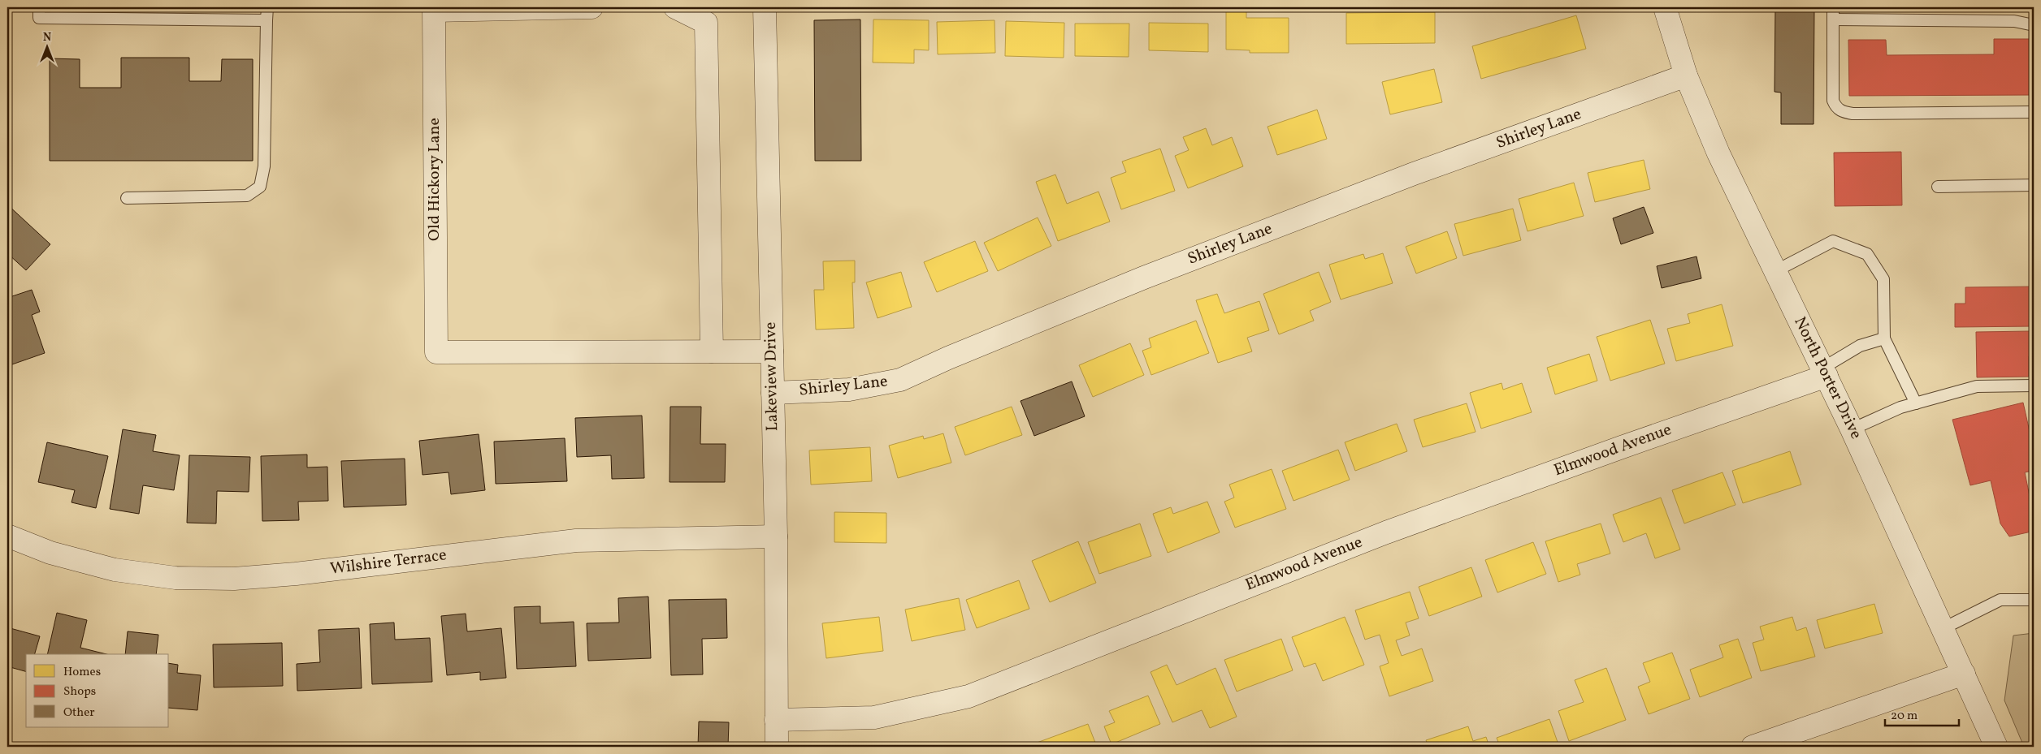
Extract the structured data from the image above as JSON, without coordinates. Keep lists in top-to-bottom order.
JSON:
{
  "streets": {
    "street": [
      "Shirley Lane",
      "Old Hickory Lane",
      "Lakeview Drive",
      "North Porter Drive",
      "Elmwood Avenue",
      "Wilshire Terrace"
    ]
  },
  "crossings": [
    ["Shirley Lane", "Lakeview Drive"],
    ["Shirley Lane", "North Porter Drive"],
    ["Lakeview Drive", "Elmwood Avenue"],
    ["Lakeview Drive", "Wilshire Terrace"],
    ["North Porter Drive", "Elmwood Avenue"]
  ],
  "legend": ["Homes", "Shops", "Other"],
  "scale_bar": "20 m",
  "north": "top"
}
